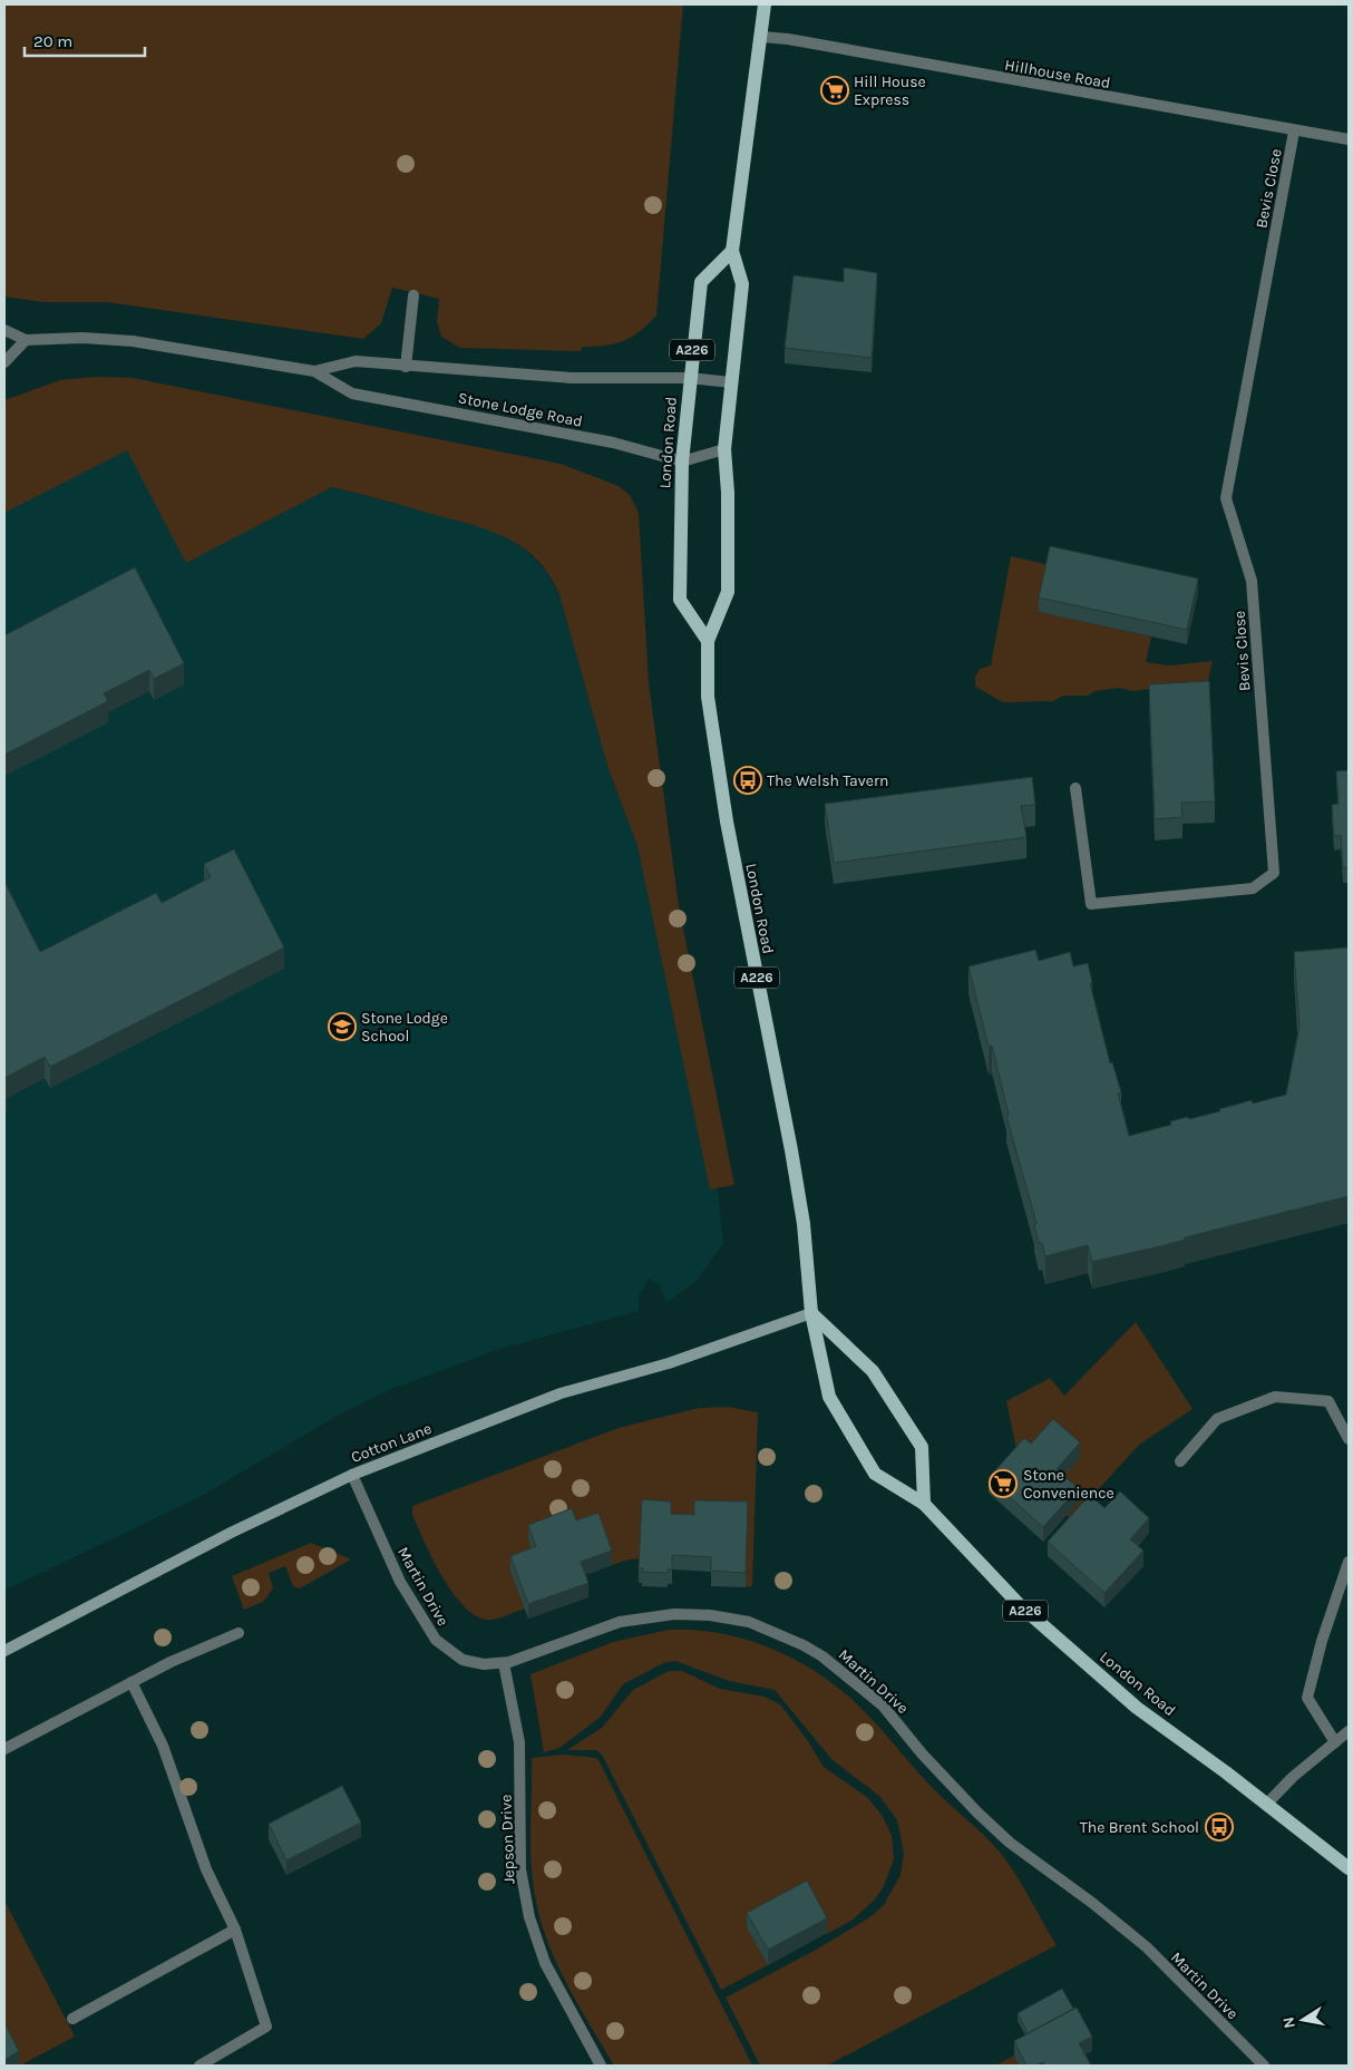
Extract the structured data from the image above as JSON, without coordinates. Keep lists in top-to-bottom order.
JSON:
{
  "streets": {
    "main road": ["A226", "London Road", "Cotton Lane"],
    "street": [
      "Hillhouse Road",
      "Bevis Close",
      "Stone Lodge Road",
      "Martin Drive",
      "Jepson Drive"
    ]
  },
  "crossings": [
    ["Hillhouse Road", "Bevis Close"],
    ["Hillhouse Road", "London Road"],
    ["Stone Lodge Road", "London Road"],
    ["London Road", "Cotton Lane"],
    ["Cotton Lane", "Martin Drive"],
    ["Martin Drive", "Jepson Drive"]
  ],
  "places": {
    "supermarket": ["Hill House Express", "Stone Convenience"],
    "bus stop": ["The Welsh Tavern", "The Brent School"],
    "school or university": ["Stone Lodge School"]
  },
  "scale_bar": "20 m",
  "north": "left"
}
